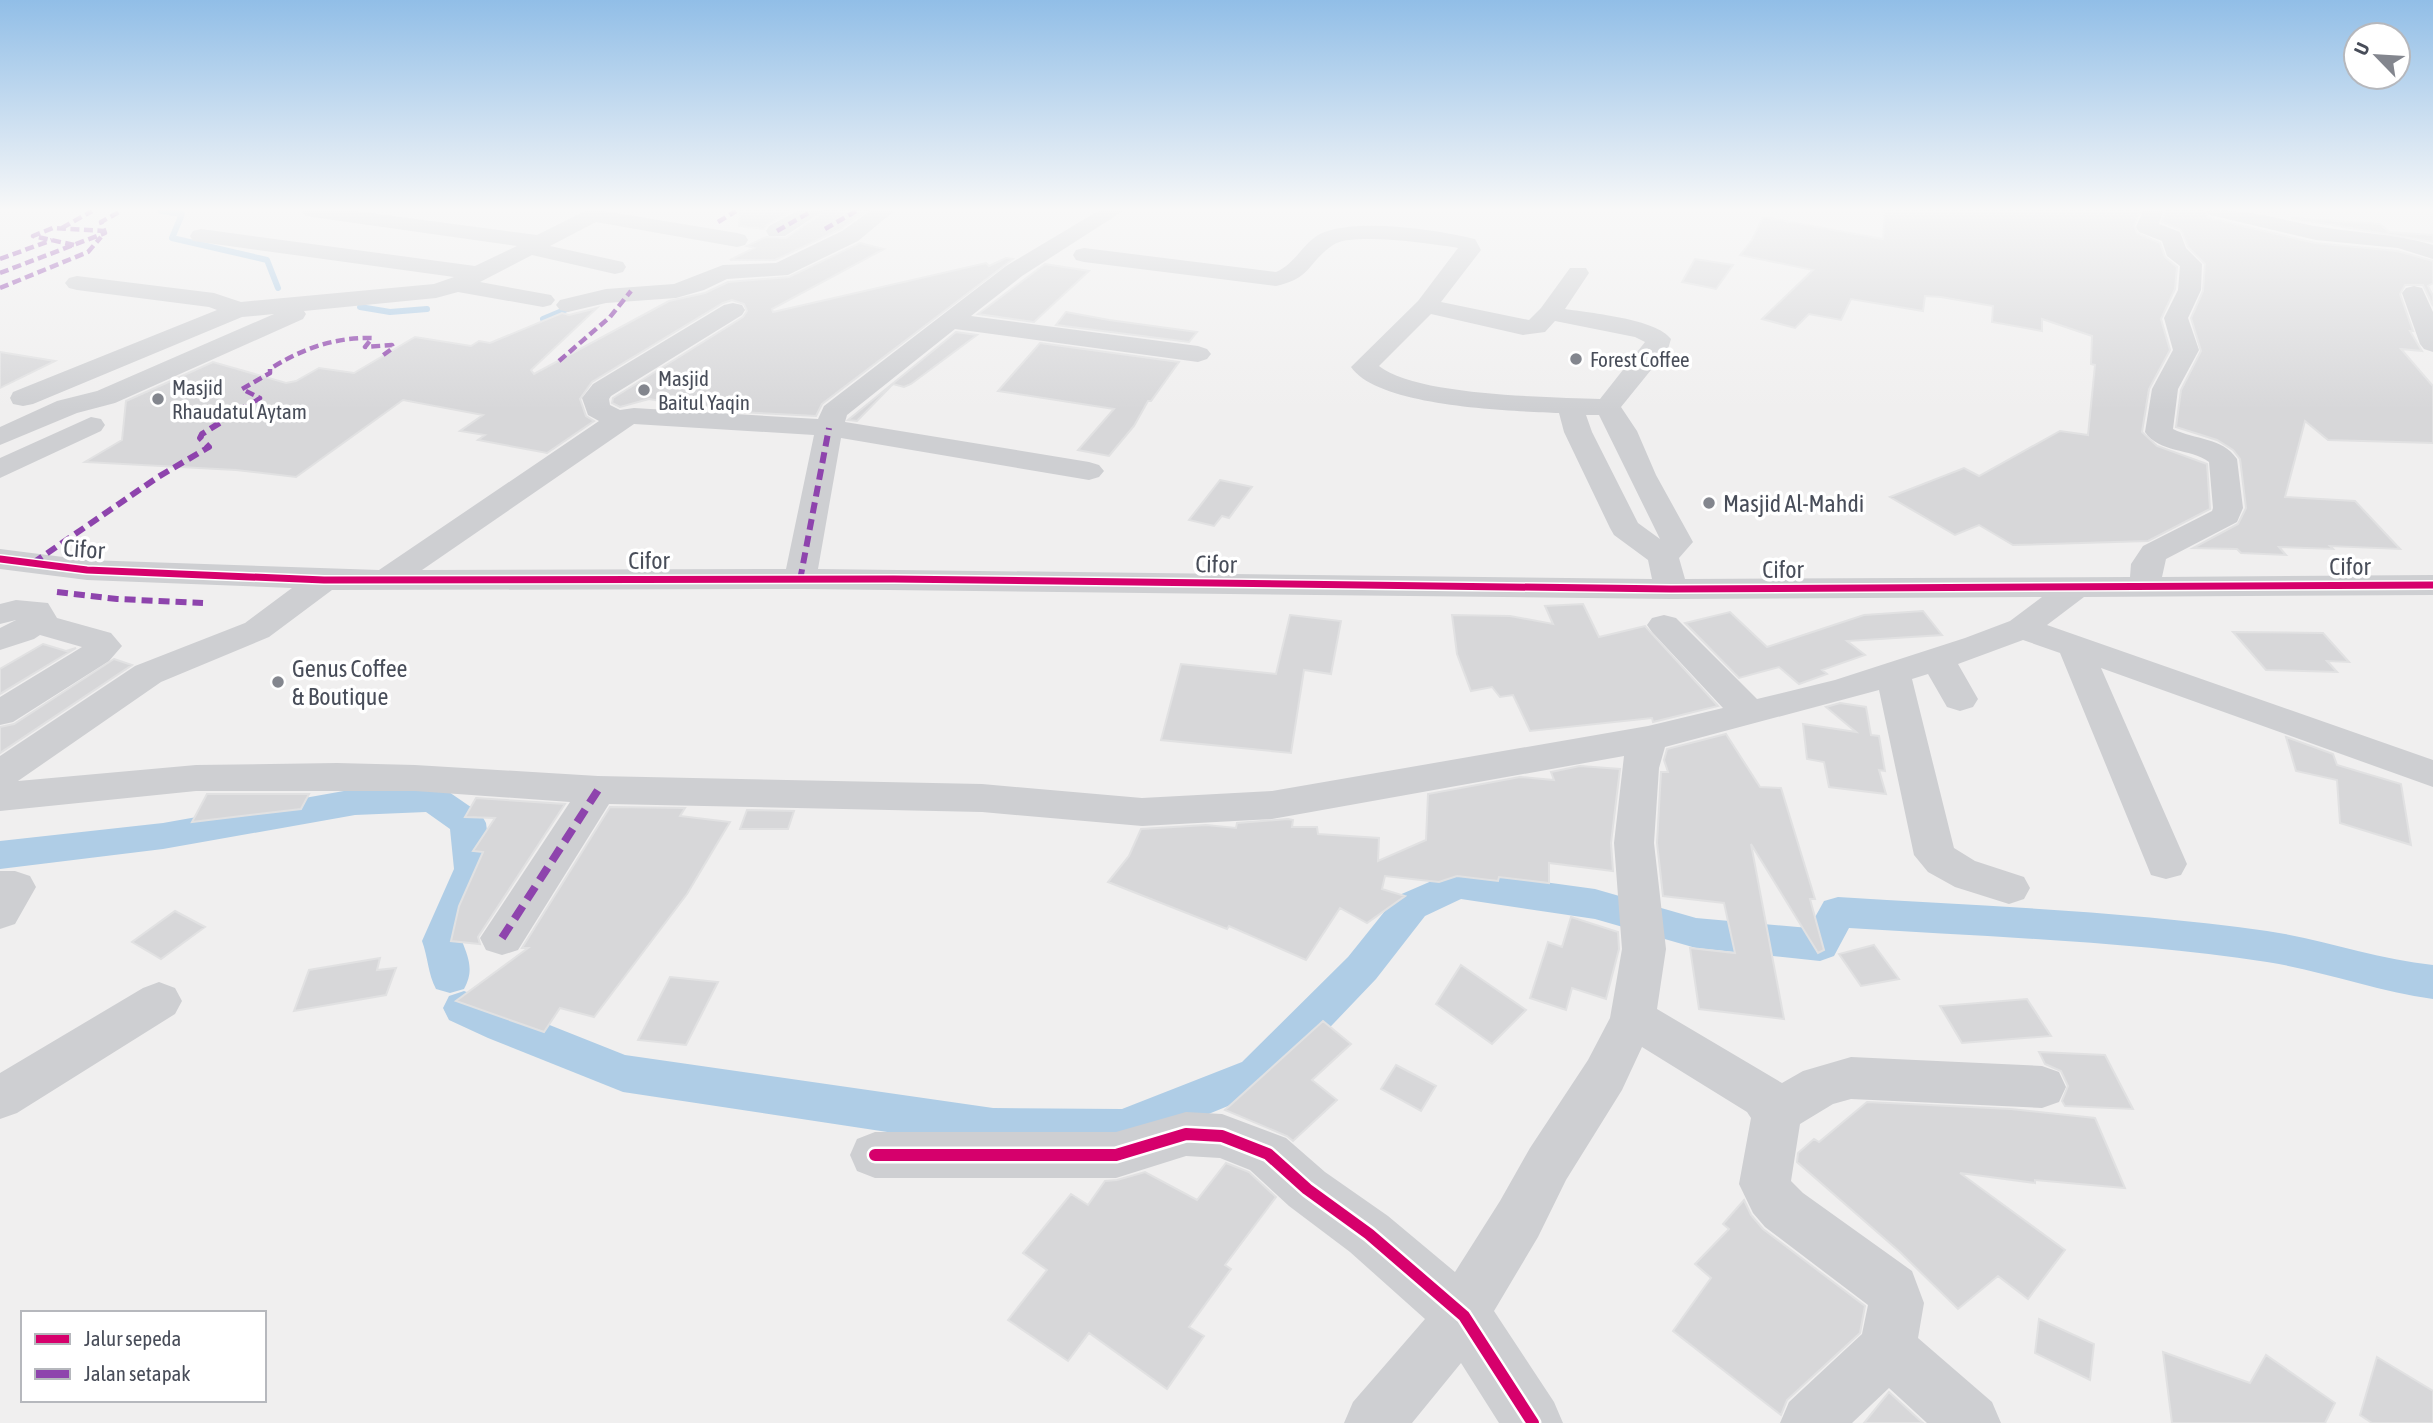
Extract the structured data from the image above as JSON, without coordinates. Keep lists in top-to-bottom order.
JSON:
{
  "streets": {
    "street": ["Cifor"]
  },
  "places": [
    "Forest Coffee",
    "Masjid Baitul Yaqin",
    "Masjid Rhaudatul Aytam",
    "Masjid Al-Mahdi",
    "Genus Coffee & Boutique"
  ],
  "legend": ["Jalur sepeda", "Jalan setapak"],
  "north": "top left"
}
